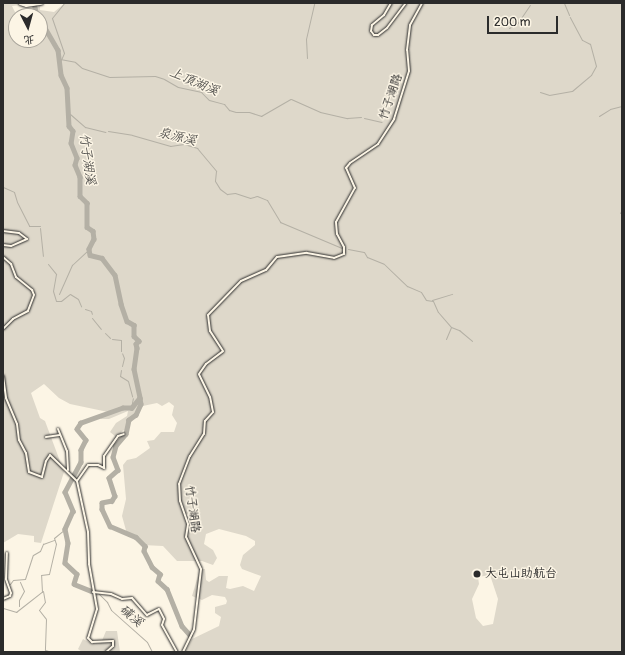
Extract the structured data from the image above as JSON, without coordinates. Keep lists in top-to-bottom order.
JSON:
{
  "streets": {
    "street": ["竹子湖路"]
  },
  "water": [
    "上頂湖溪",
    "泉源溪",
    "竹子湖溪",
    "磺溪"
  ],
  "places": ["大屯山助航台"],
  "scale_bar": "200 m",
  "north": "bottom"
}
